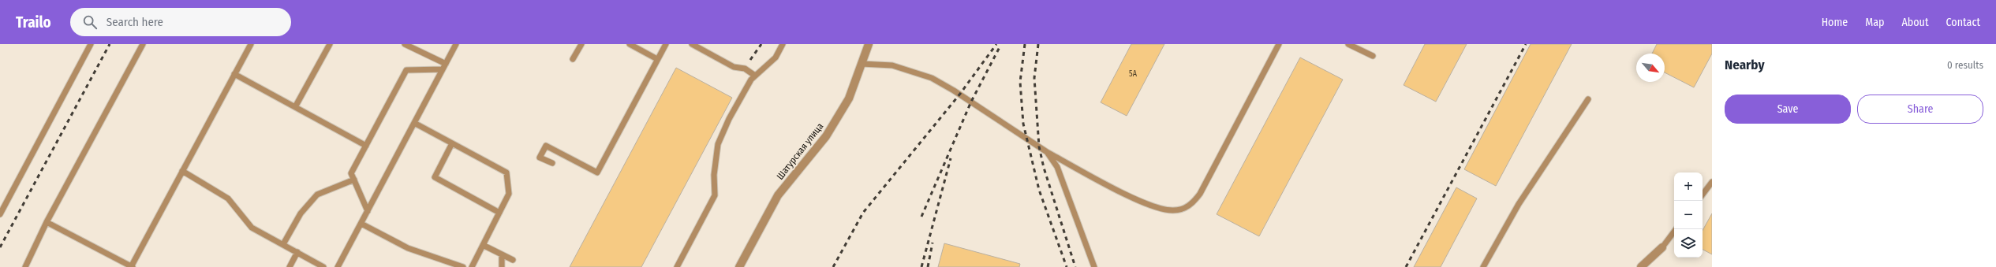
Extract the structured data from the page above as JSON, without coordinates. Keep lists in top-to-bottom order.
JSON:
{
  "streets": {
    "street": ["Шатурская улица"]
  },
  "house_numbers": ["5А"],
  "north": "bottom right",
  "page": {
    "header": "Trailo",
    "search": "Search here",
    "nav": [
      "Home",
      "Map",
      "About",
      "Contact"
    ],
    "heading": ["Nearby", "0 results"],
    "buttons": ["Save", "Share"],
    "map_buttons": ["+", "−"]
  }
}
